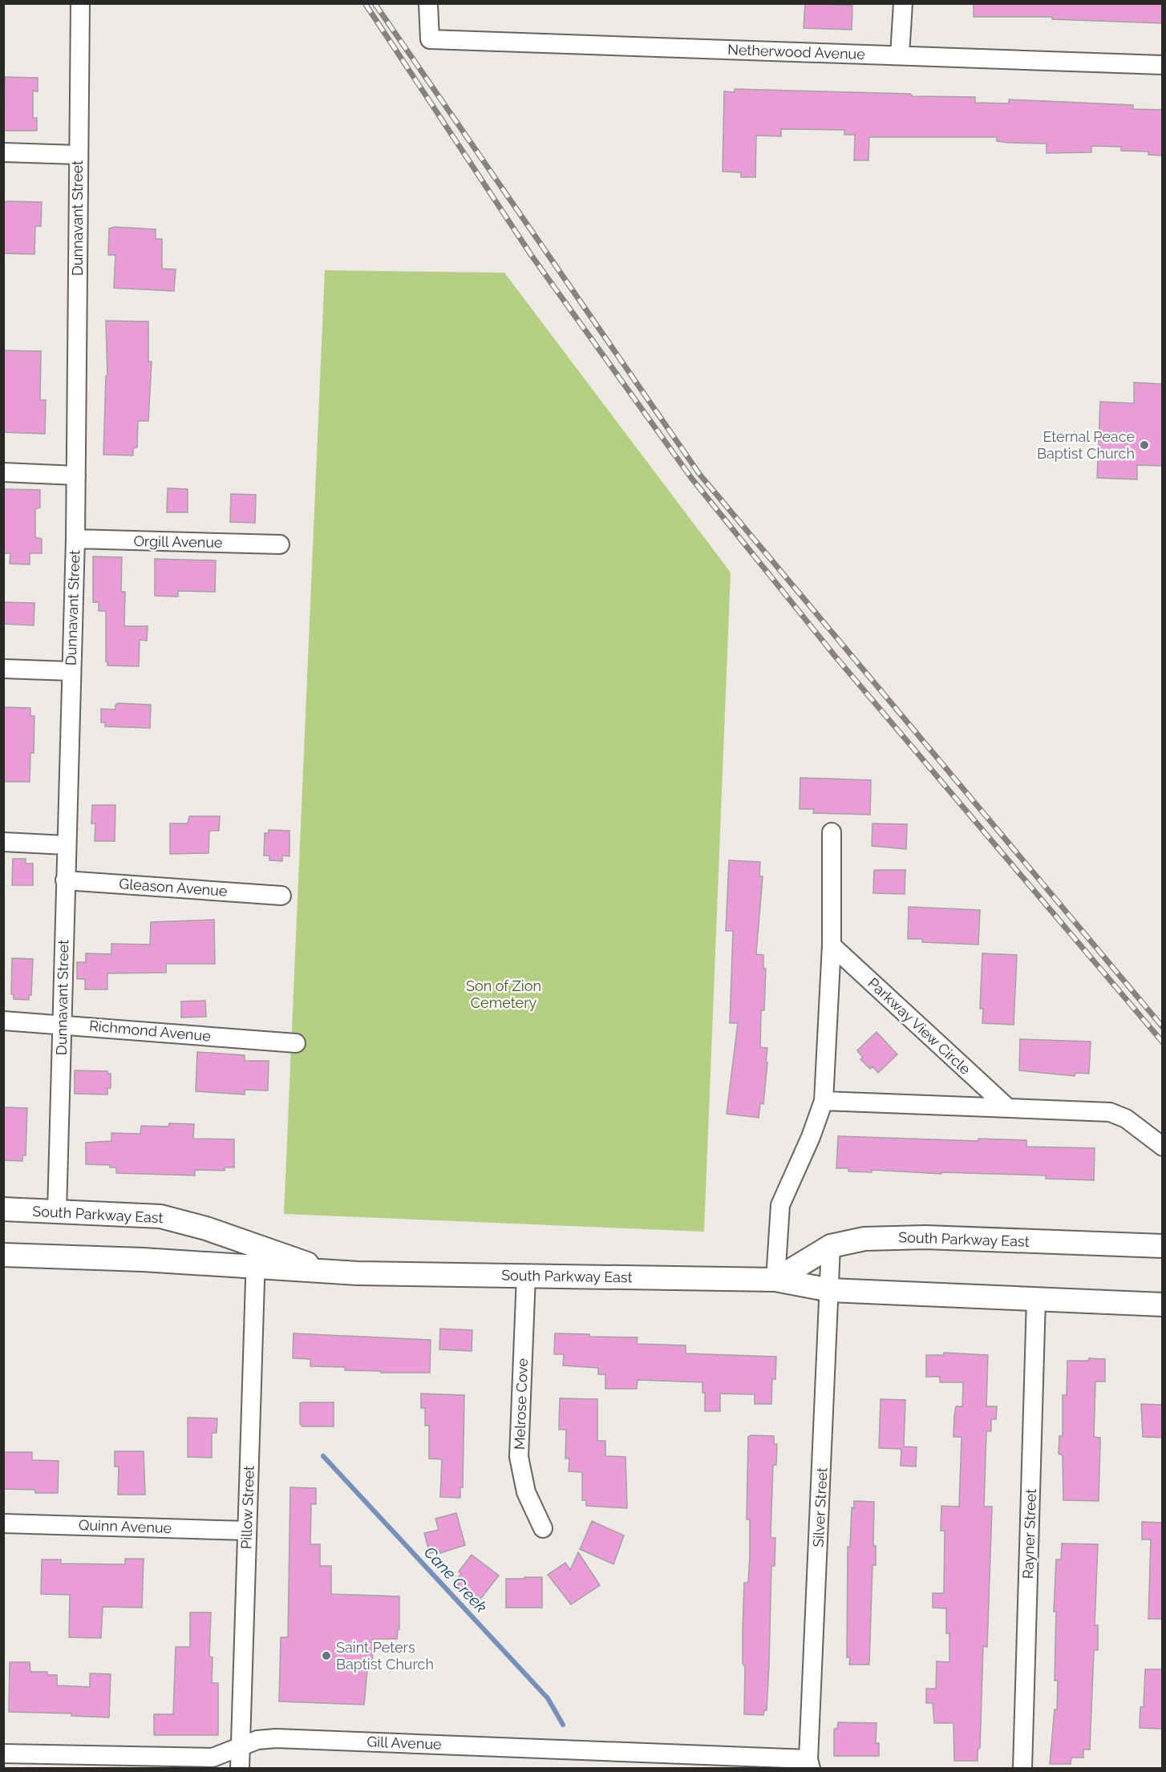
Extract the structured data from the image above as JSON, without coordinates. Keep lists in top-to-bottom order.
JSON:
{
  "streets": {
    "main road": ["South Parkway East"],
    "street": [
      "Netherwood Avenue",
      "Dunnavant Street",
      "Orgill Avenue",
      "Gleason Avenue",
      "Parkway View Circle",
      "Richmond Avenue",
      "Melrose Cove",
      "Pillow Street",
      "Silver Street",
      "Quinn Avenue",
      "Rayner Street",
      "Gill Avenue"
    ]
  },
  "crossings": [
    ["Dunnavant Street", "Orgill Avenue"],
    ["Dunnavant Street", "Gleason Avenue"],
    ["Dunnavant Street", "Richmond Avenue"],
    ["Dunnavant Street", "South Parkway East"],
    ["South Parkway East", "Melrose Cove"],
    ["South Parkway East", "Pillow Street"],
    ["South Parkway East", "Silver Street"],
    ["South Parkway East", "Rayner Street"],
    ["Pillow Street", "Quinn Avenue"],
    ["Pillow Street", "Gill Avenue"],
    ["Silver Street", "Gill Avenue"]
  ],
  "water": ["Cane Creek"],
  "parks": ["Son of Zion Cemetery"],
  "places": ["Eternal Peace Baptist Church", "Saint Peters Baptist Church"]
}
